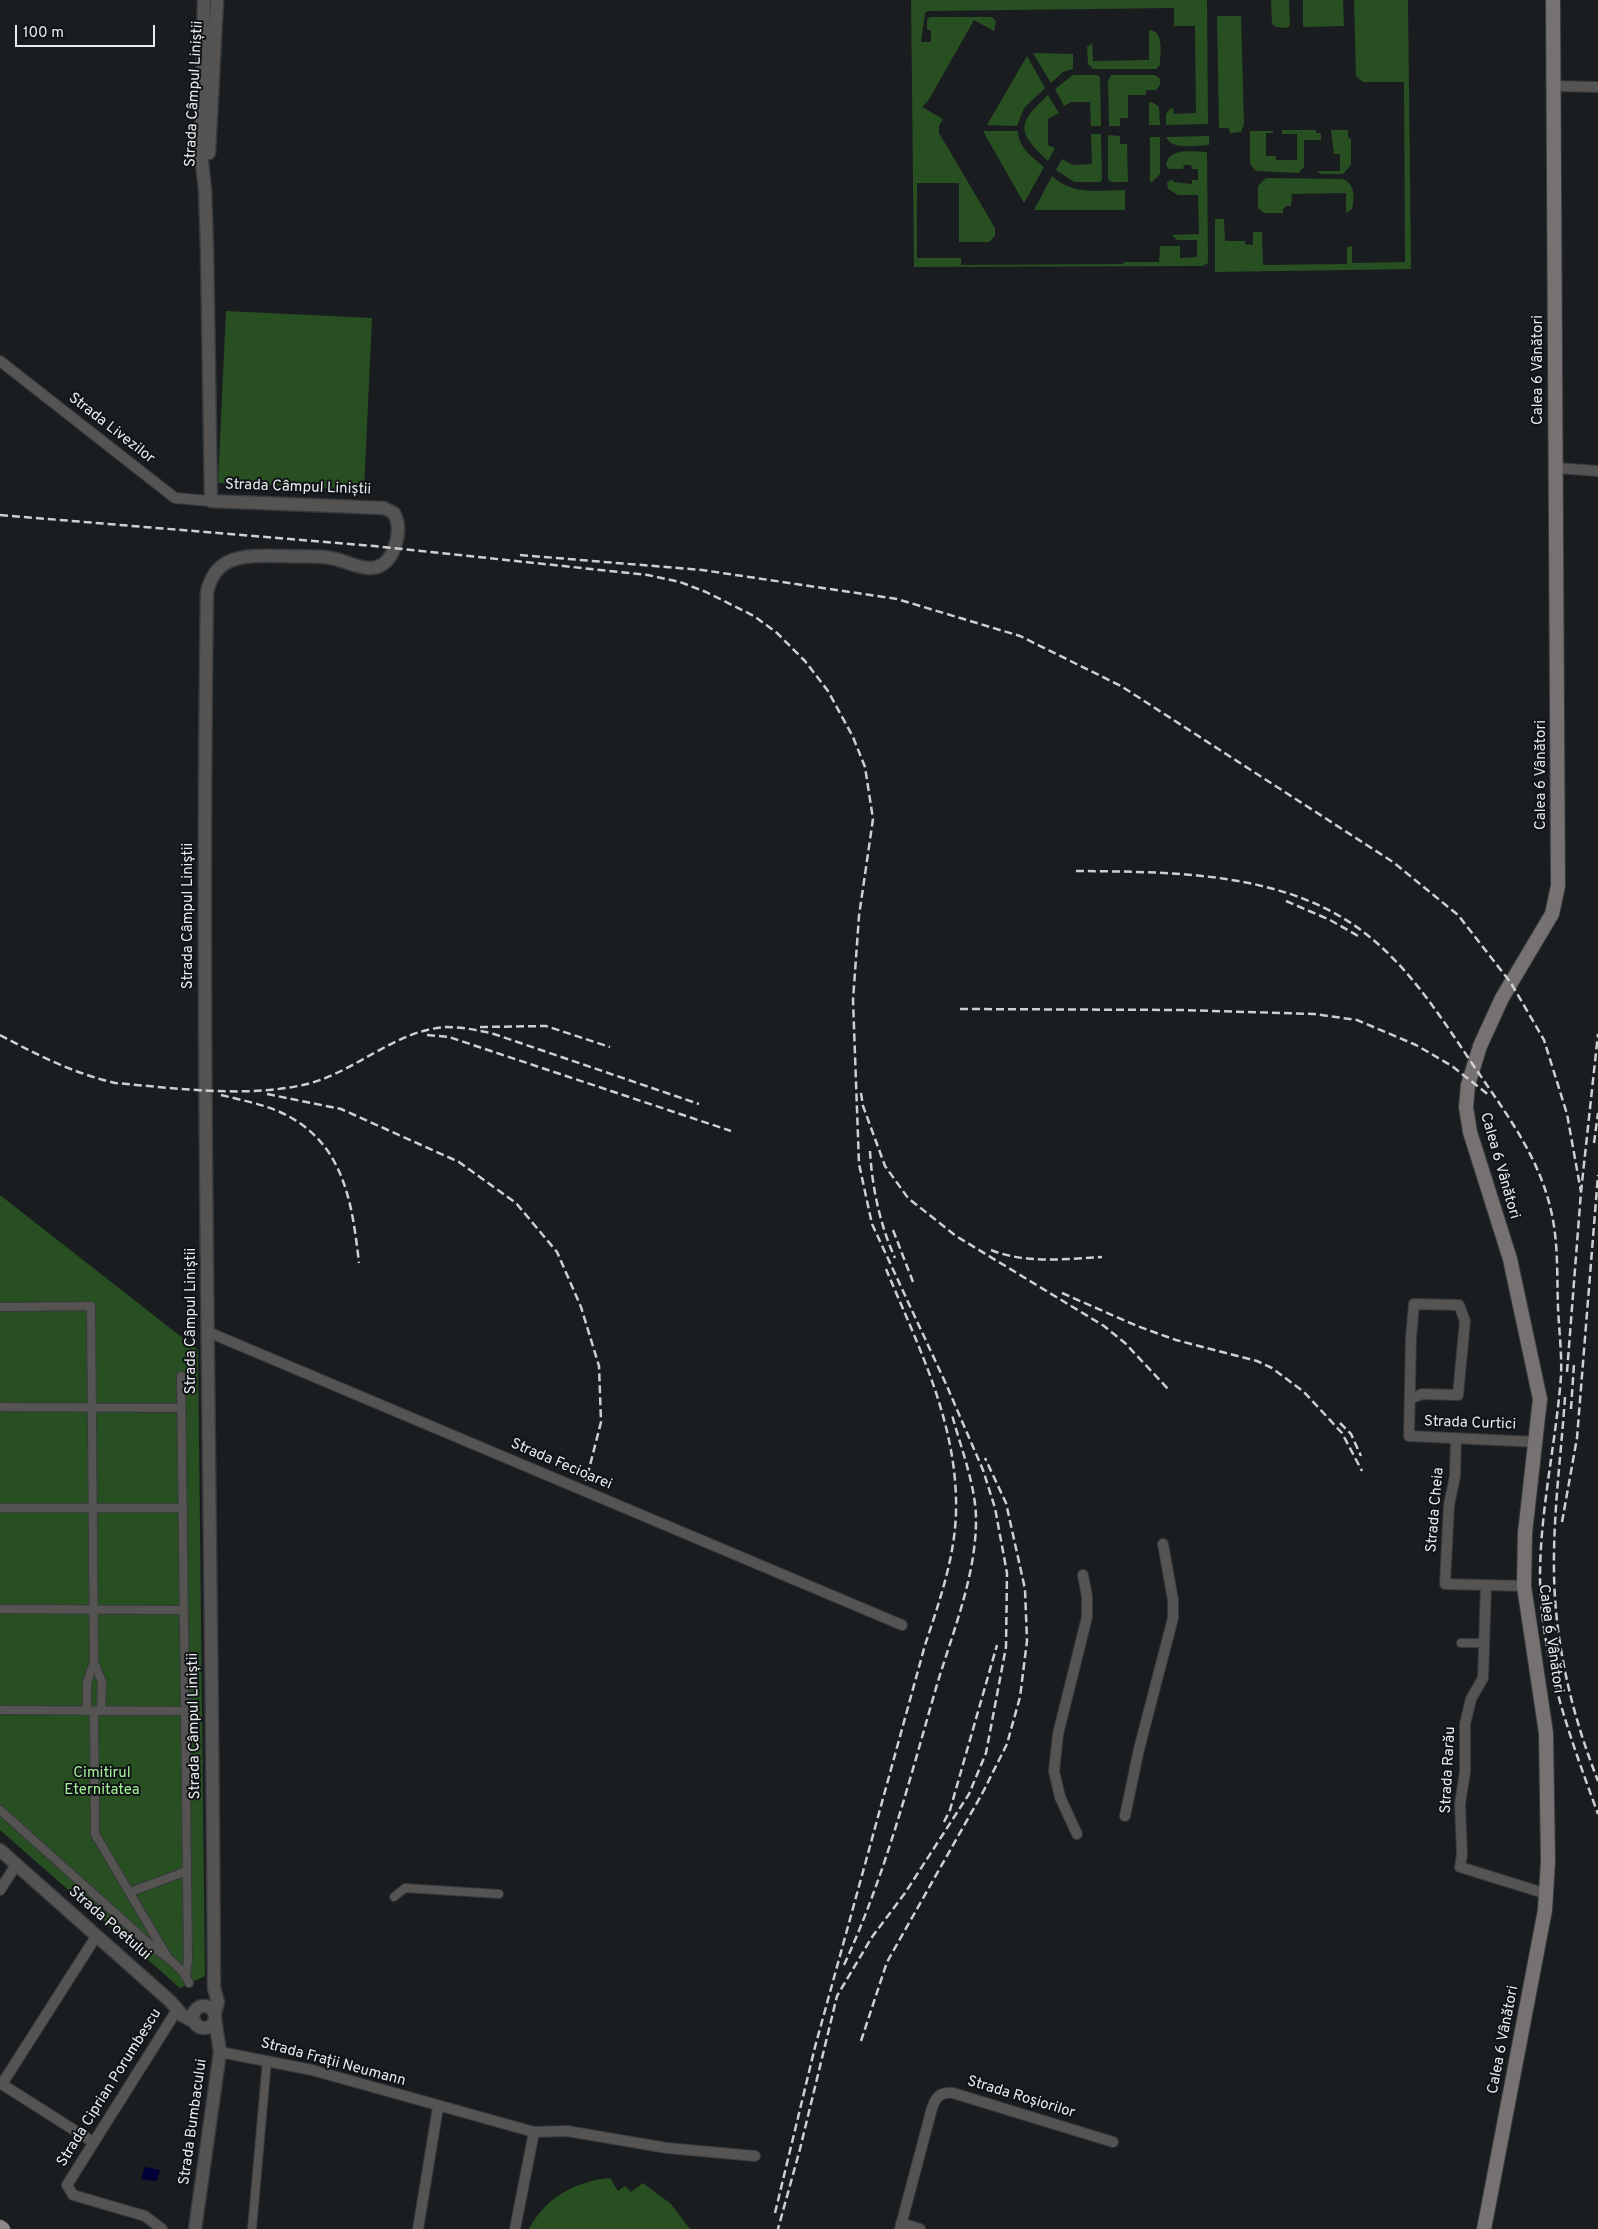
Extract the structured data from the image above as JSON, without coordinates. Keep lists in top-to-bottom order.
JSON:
{
  "streets": {
    "main road": ["Calea 6 Vânători"],
    "street": [
      "Strada Câmpul Liniștii",
      "Strada Livezilor",
      "Strada Curtici",
      "Strada Fecioarei",
      "Strada Cheia",
      "Strada Rarău",
      "Strada Poetului",
      "Strada Frații Neumann",
      "Strada Ciprian Porumbescu",
      "Strada Roșiorilor",
      "Strada Bumbacului"
    ]
  },
  "crossings": [
    ["Strada Câmpul Liniștii", "Strada Livezilor"],
    ["Strada Câmpul Liniștii", "Strada Fecioarei"],
    ["Strada Câmpul Liniștii", "Strada Poetului"],
    ["Strada Câmpul Liniștii", "Strada Frații Neumann"],
    ["Strada Câmpul Liniștii", "Strada Bumbacului"],
    ["Calea 6 Vânători", "Strada Curtici"],
    ["Calea 6 Vânători", "Strada Rarău"],
    ["Strada Curtici", "Strada Cheia"],
    ["Strada Cheia", "Strada Rarău"],
    ["Strada Poetului", "Strada Ciprian Porumbescu"],
    ["Strada Poetului", "Strada Bumbacului"],
    ["Strada Frații Neumann", "Strada Bumbacului"]
  ],
  "parks": ["Cimitirul Eternitatea"],
  "scale_bar": "100 m"
}
